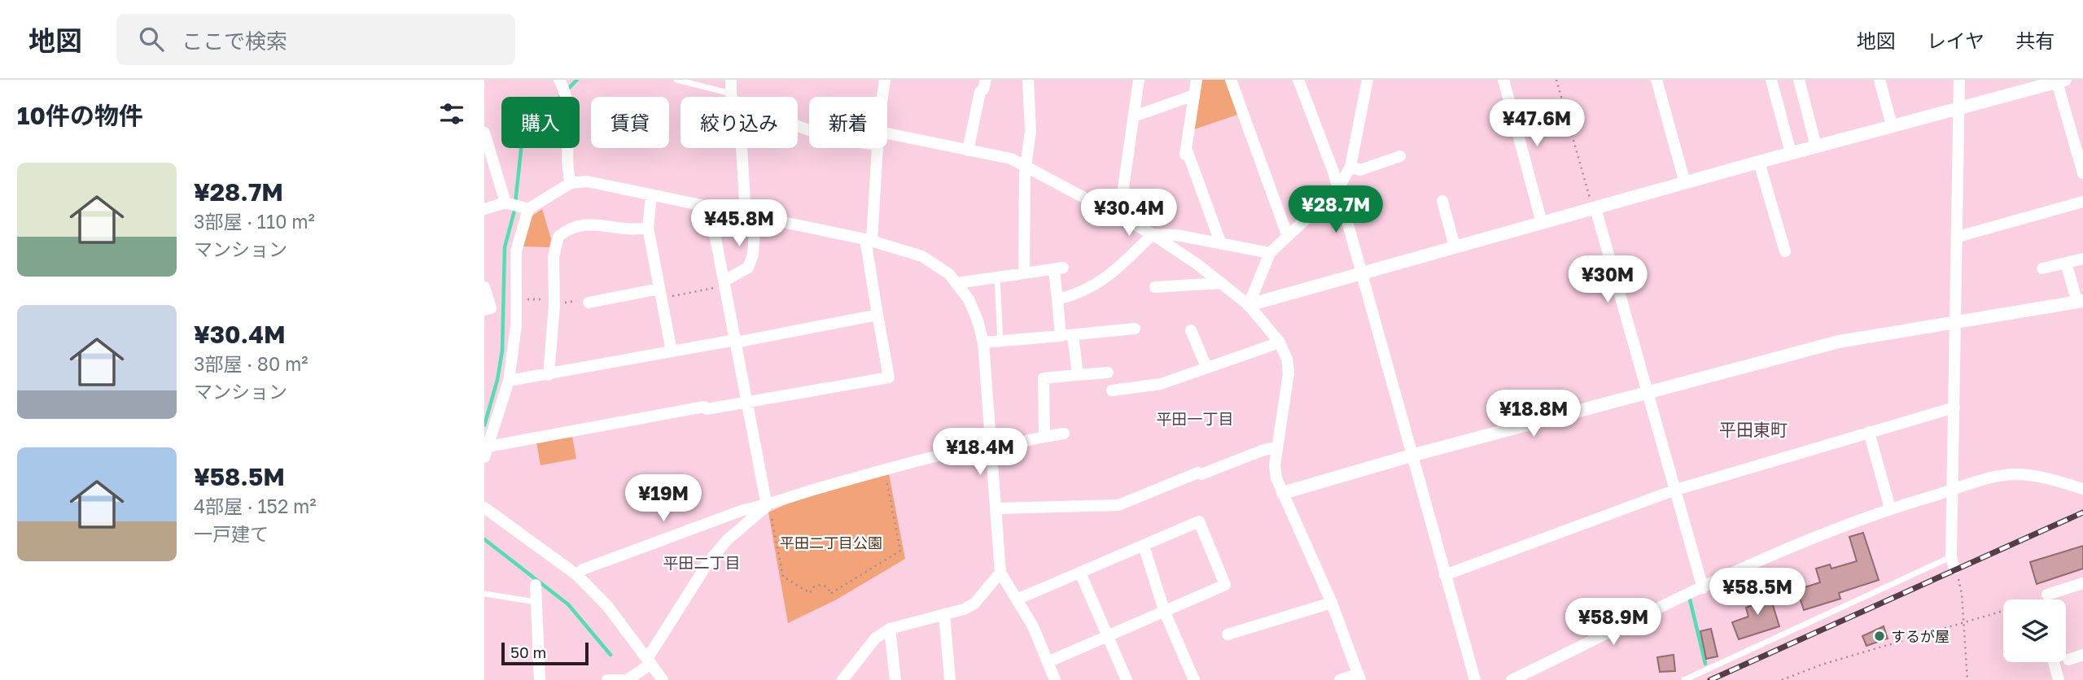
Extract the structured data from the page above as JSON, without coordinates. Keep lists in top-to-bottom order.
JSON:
{
  "districts": ["平田一丁目", "平田東町", "平田二丁目"],
  "parks": ["平田二丁目公園"],
  "places": ["するが屋"],
  "scale_bar": "50 m",
  "page": {
    "header": "地図",
    "search": "ここで検索",
    "nav": ["地図", "レイヤ", "共有"],
    "heading": "10件の物件",
    "chip": [
      "購入",
      "賃貸",
      "絞り込み",
      "新着"
    ],
    "price": [
      "¥47.6M",
      "¥28.7M",
      "¥30.4M",
      "¥45.8M",
      "¥30M",
      "¥18.8M",
      "¥18.4M",
      "¥19M",
      "¥58.5M",
      "¥58.9M"
    ],
    "list": [
      {
        "name": "¥28.7M",
        "note": "3部屋 · 110 m² · マンション"
      },
      {
        "name": "¥30.4M",
        "note": "3部屋 · 80 m² · マンション"
      },
      {
        "name": "¥58.5M",
        "note": "4部屋 · 152 m² · 一戸建て"
      }
    ],
    "scale": "50 m"
  }
}
